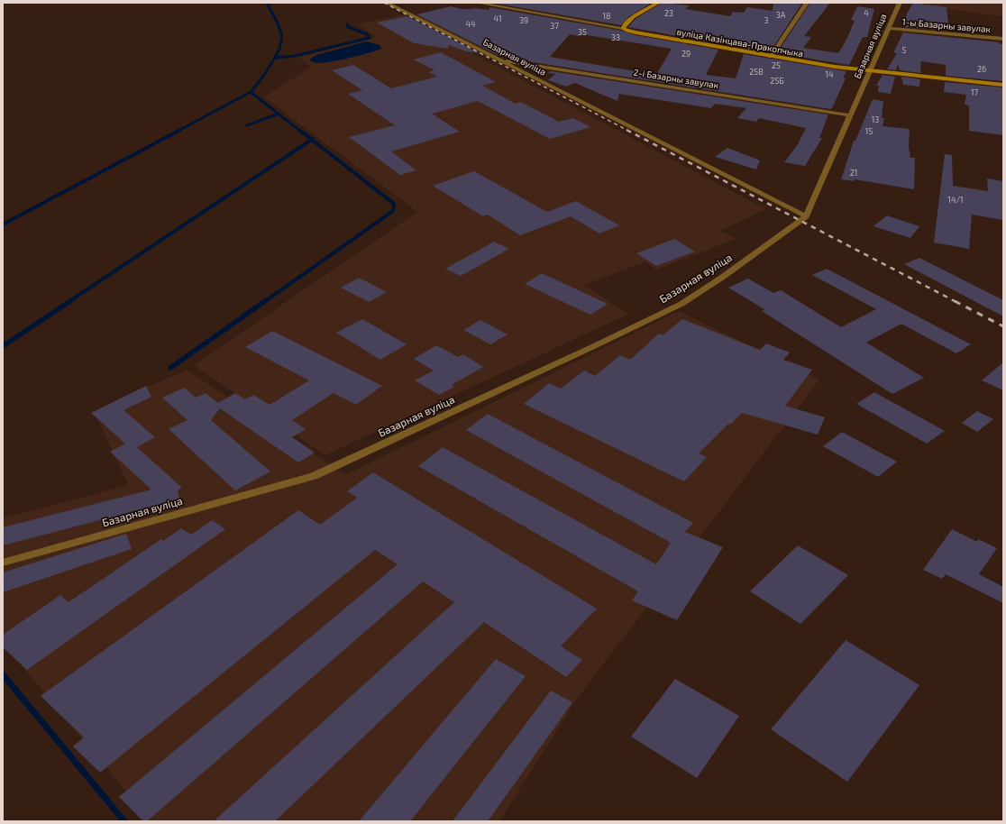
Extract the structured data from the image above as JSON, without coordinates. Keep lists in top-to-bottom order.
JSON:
{
  "streets": {
    "street": [
      "1-ы Базарны завулак",
      "вуліца Казінцава-Пракопчыка",
      "Базарная вуліца",
      "2-і Базарны завулак"
    ]
  },
  "crossings": [
    ["1-ы Базарны завулак", "Базарная вуліца"],
    ["вуліца Казінцава-Пракопчыка", "Базарная вуліца"],
    ["Базарная вуліца", "2-і Базарны завулак"]
  ],
  "house_numbers": [
    "23",
    "4",
    "3А",
    "18",
    "41",
    "39",
    "3",
    "44",
    "37",
    "35",
    "33",
    "5",
    "29",
    "25",
    "26",
    "25В",
    "14",
    "25Б",
    "17",
    "13",
    "15",
    "21",
    "14/1"
  ]
}
